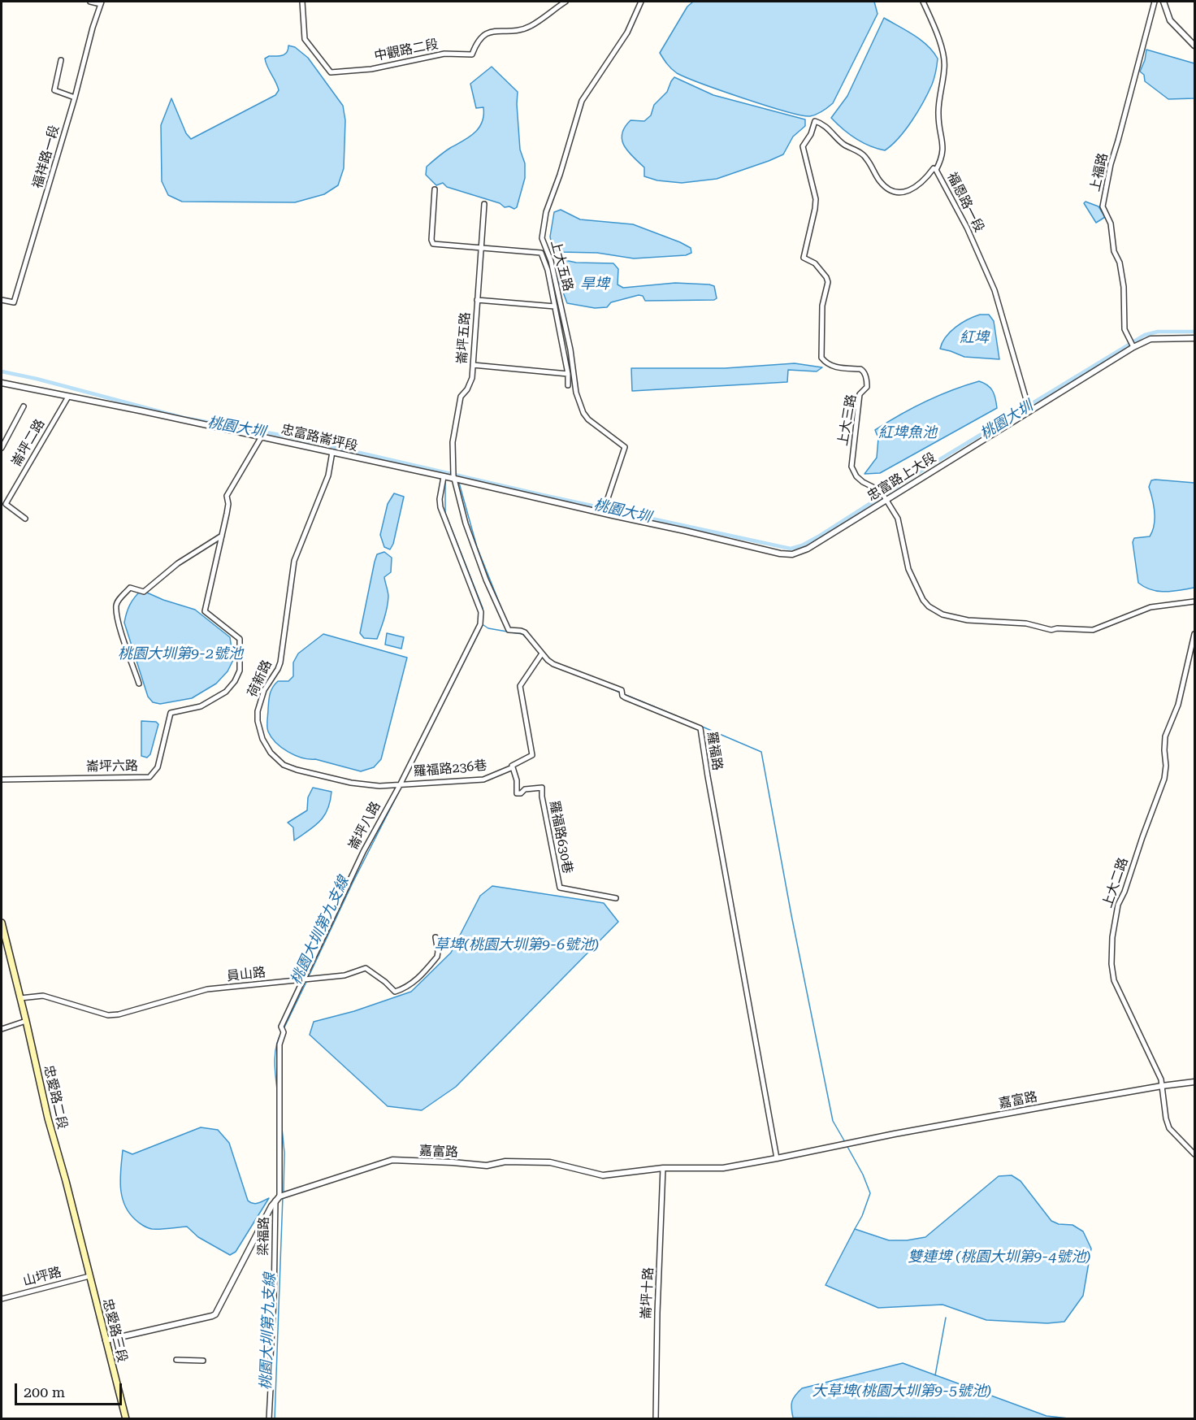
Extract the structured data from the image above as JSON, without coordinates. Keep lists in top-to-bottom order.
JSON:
{
  "streets": {
    "main road": ["忠愛路二段", "忠愛路三段"],
    "street": [
      "中觀路二段",
      "福祥路一段",
      "上福路",
      "福恩路一段",
      "上大五路",
      "崙坪五路",
      "上大三路",
      "忠富路崙坪段",
      "崙坪二路",
      "忠富路上大段",
      "荷新路",
      "羅福路",
      "崙坪六路",
      "羅福路236巷",
      "崙坪八路",
      "羅福路630巷",
      "上大二路",
      "員山路",
      "嘉富路",
      "梁福路",
      "山坪路",
      "崙坪十路"
    ]
  },
  "crossings": [
    ["上福路", "忠富路上大段"],
    ["福恩路一段", "上大三路"],
    ["福恩路一段", "忠富路上大段"],
    ["上大五路", "忠富路崙坪段"],
    ["上大五路", "忠富路上大段"],
    ["崙坪五路", "忠富路崙坪段"],
    ["崙坪五路", "羅福路"],
    ["上大三路", "忠富路上大段"],
    ["忠富路崙坪段", "崙坪二路"],
    ["忠富路崙坪段", "忠富路上大段"],
    ["忠富路崙坪段", "荷新路"],
    ["忠富路崙坪段", "羅福路"],
    ["忠富路崙坪段", "崙坪六路"],
    ["忠富路崙坪段", "崙坪八路"],
    ["荷新路", "羅福路236巷"],
    ["荷新路", "崙坪八路"],
    ["羅福路", "羅福路236巷"],
    ["羅福路", "嘉富路"],
    ["羅福路236巷", "崙坪八路"],
    ["羅福路236巷", "羅福路630巷"],
    ["崙坪八路", "員山路"],
    ["崙坪八路", "嘉富路"],
    ["崙坪八路", "梁福路"],
    ["上大二路", "嘉富路"],
    ["員山路", "忠愛路二段"],
    ["忠愛路二段", "山坪路"],
    ["忠愛路二段", "忠愛路三段"],
    ["嘉富路", "梁福路"],
    ["嘉富路", "崙坪十路"],
    ["山坪路", "忠愛路三段"]
  ],
  "water": [
    "旱埤",
    "紅埤",
    "桃園大圳",
    "紅埤魚池",
    "桃園大圳第9-2號池",
    "桃園大圳第九支線",
    "草埤(桃園大圳第9-6號池)",
    "雙連埤 (桃園大圳第9-4號池)",
    "大草埤(桃園大圳第9-5號池)"
  ],
  "scale_bar": "200 m"
}
